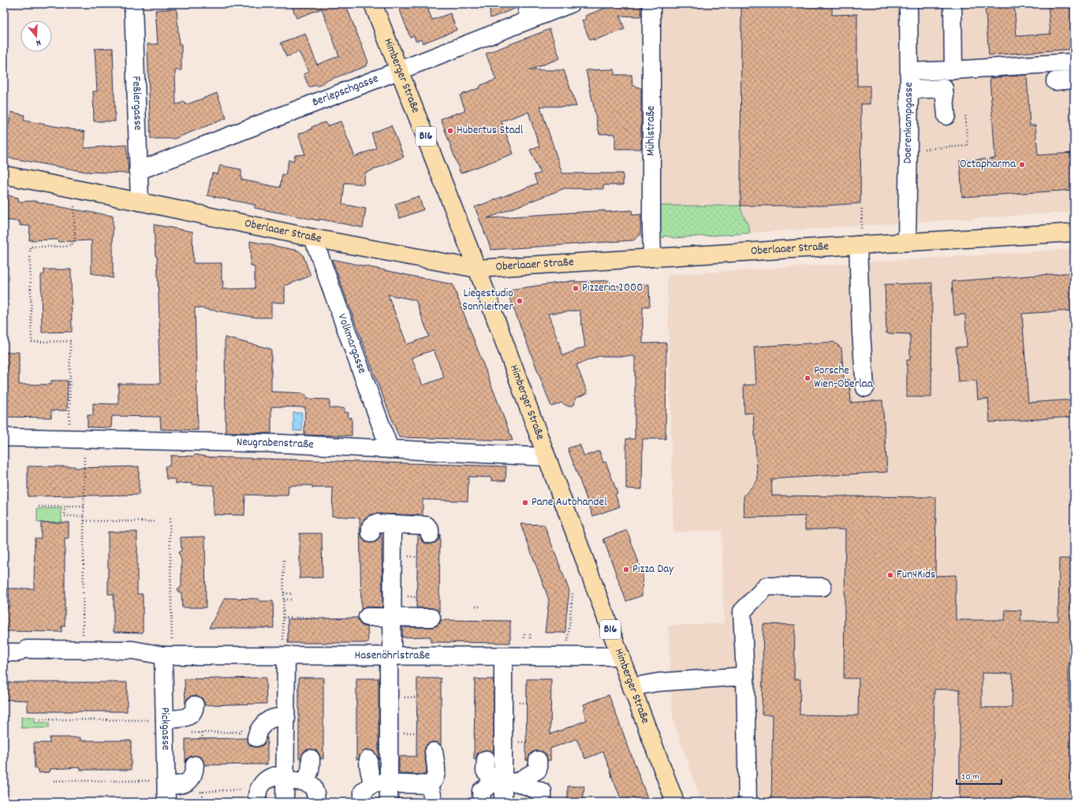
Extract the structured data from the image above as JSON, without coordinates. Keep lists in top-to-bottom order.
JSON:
{
  "streets": {
    "main road": ["Himberger Straße", "B16", "Oberlaaer Straße"],
    "street": [
      "Berlepschgasse",
      "Feßlergasse",
      "Doerenkampgasse",
      "Mühlstraße",
      "Volkmargasse",
      "Neugrabenstraße",
      "Hasenöhrlstraße",
      "Pickgasse"
    ]
  },
  "crossings": [
    ["Himberger Straße", "Berlepschgasse"],
    ["Himberger Straße", "Oberlaaer Straße"],
    ["Himberger Straße", "Neugrabenstraße"],
    ["Himberger Straße", "Hasenöhrlstraße"],
    ["Berlepschgasse", "Feßlergasse"],
    ["Feßlergasse", "Oberlaaer Straße"],
    ["Doerenkampgasse", "Oberlaaer Straße"],
    ["Mühlstraße", "Oberlaaer Straße"],
    ["Oberlaaer Straße", "Volkmargasse"],
    ["Volkmargasse", "Neugrabenstraße"],
    ["Hasenöhrlstraße", "Pickgasse"]
  ],
  "places": [
    "Hubertus Stadl",
    "Octapharma",
    "Pizzeria 2000",
    "Liegestudio Sonnleitner",
    "Porsche Wien-Oberlaa",
    "Pane Autohandel",
    "Pizza Day",
    "Fun4Kids"
  ],
  "scale_bar": "20 m",
  "north": "bottom"
}
